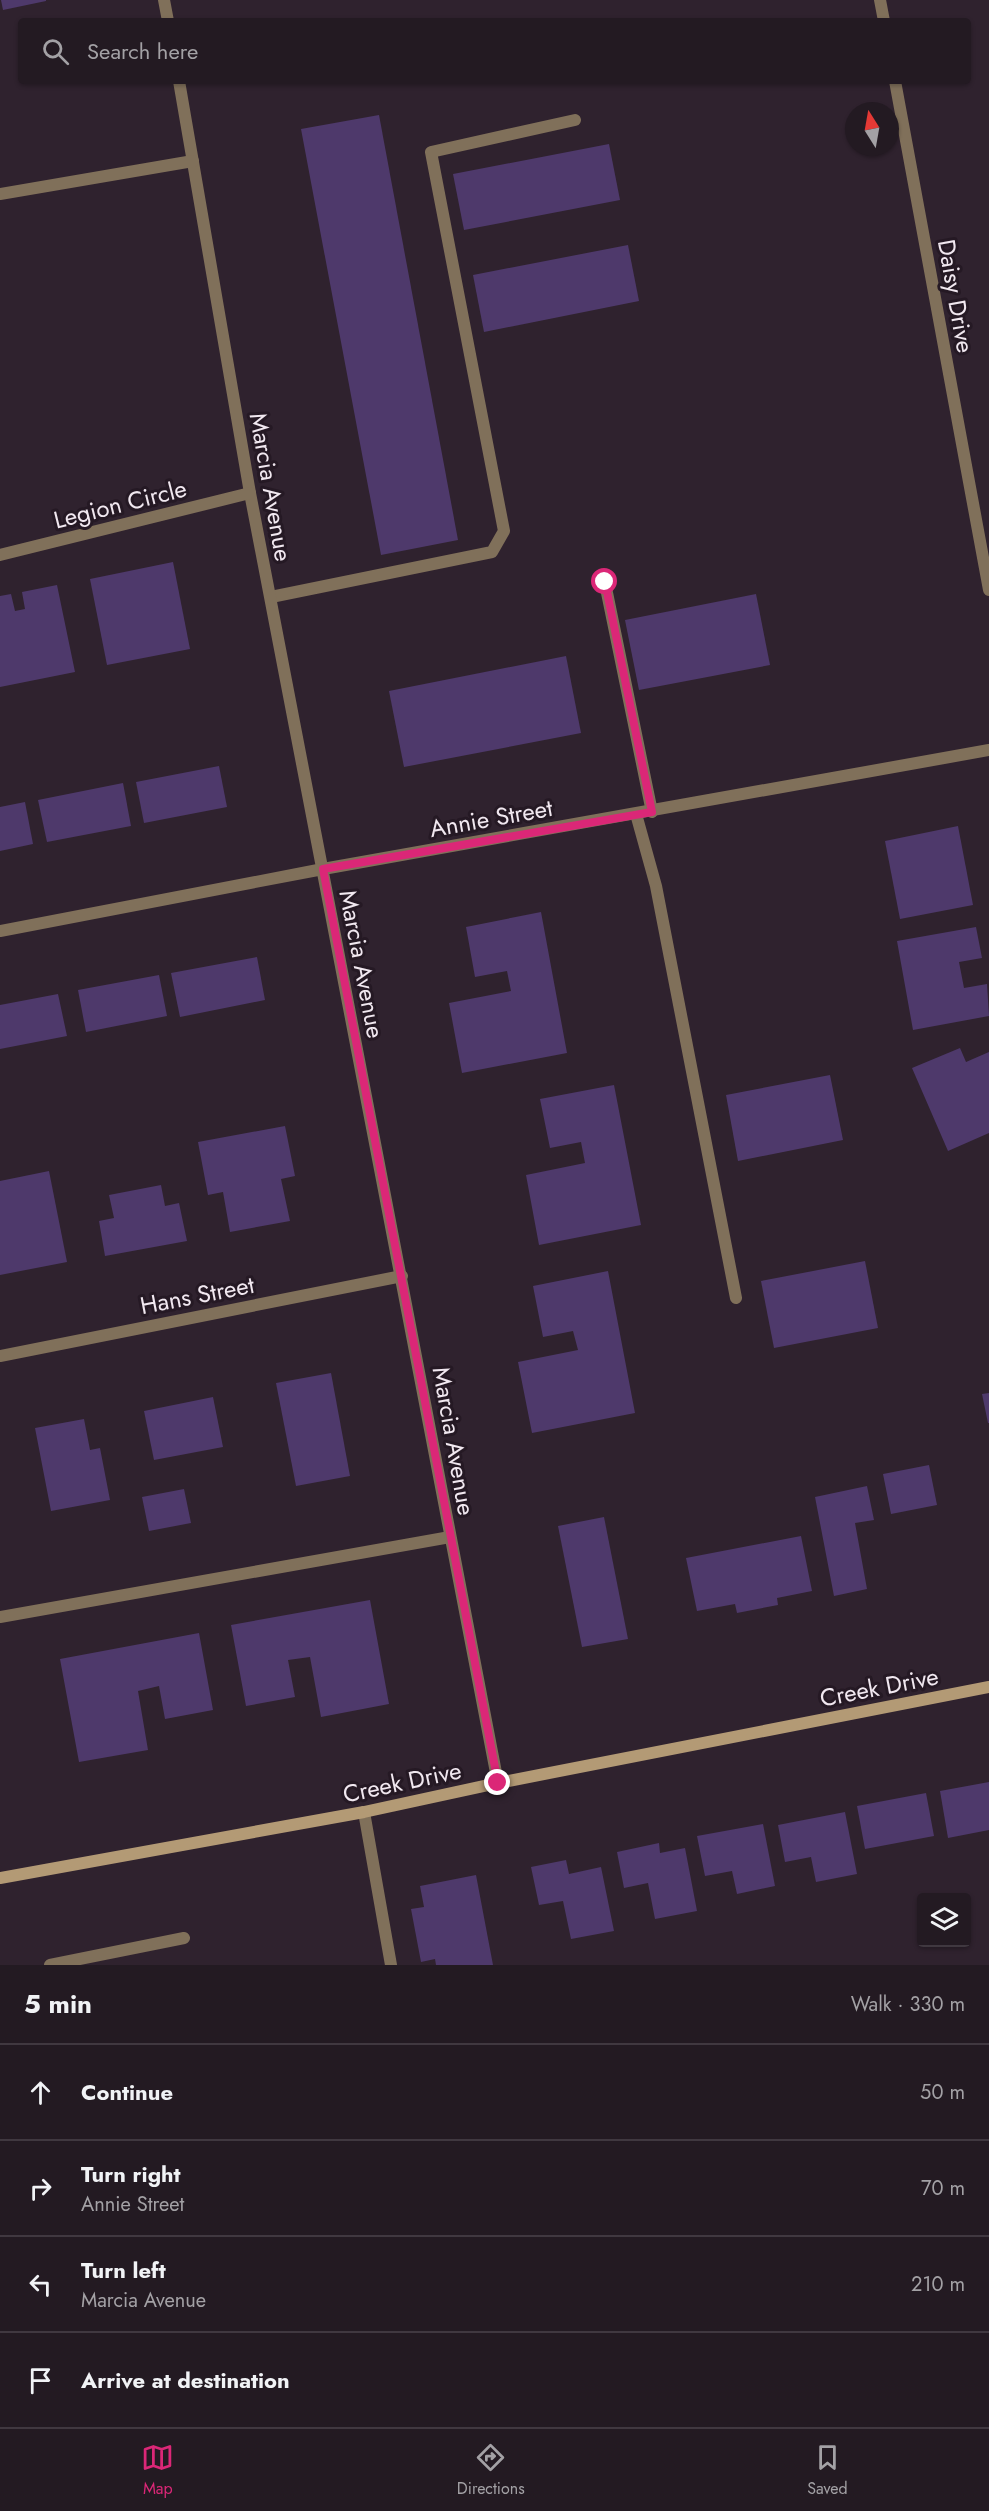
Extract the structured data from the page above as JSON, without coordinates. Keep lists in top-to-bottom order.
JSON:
{
  "streets": {
    "street": [
      "Daisy Drive",
      "Marcia Avenue",
      "Legion Circle",
      "Annie Street",
      "Hans Street",
      "Creek Drive"
    ]
  },
  "crossings": [
    ["Marcia Avenue", "Legion Circle"],
    ["Marcia Avenue", "Annie Street"],
    ["Marcia Avenue", "Hans Street"],
    ["Marcia Avenue", "Creek Drive"]
  ],
  "north": "top",
  "page": {
    "search": "Search here",
    "heading": ["5 min", "Walk · 330 m"],
    "list": [
      ["Continue", "50 m"],
      ["Turn right", "Annie Street", "70 m"],
      ["Turn left", "Marcia Avenue", "210 m"],
      "Arrive at destination"
    ],
    "nav": ["Map", "Directions", "Saved"]
  }
}
